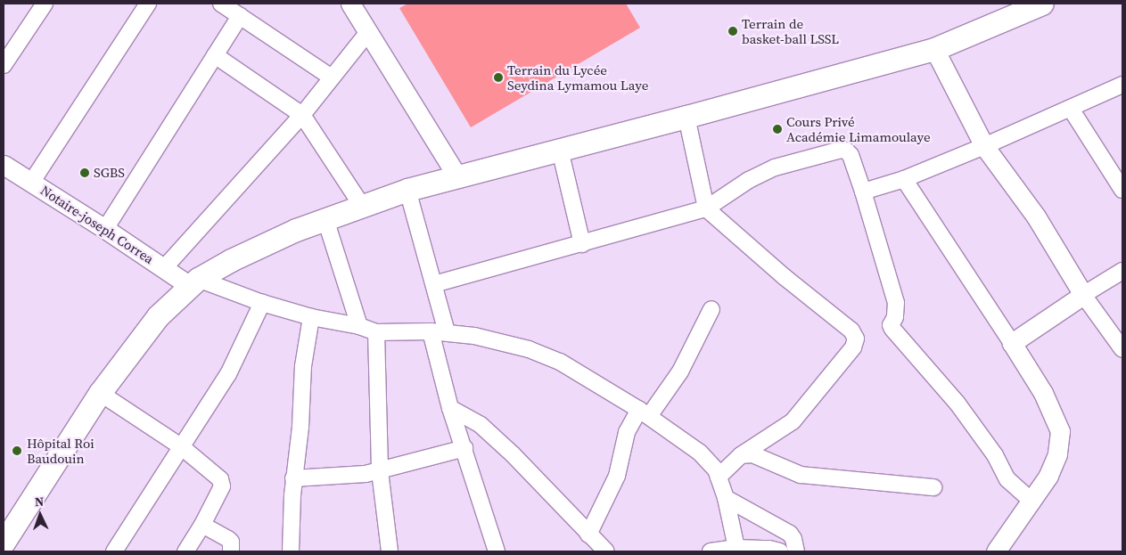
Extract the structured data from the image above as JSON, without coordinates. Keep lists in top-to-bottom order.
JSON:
{
  "streets": {
    "street": ["Notaire-joseph Correa"]
  },
  "places": [
    "Terrain de basket-ball LSSL",
    "Terrain du Lycée Seydina Lymamou Laye",
    "Cours Privé Académie Limamoulaye",
    "SGBS",
    "Hôpital Roi Baudouin"
  ],
  "north": "top"
}
